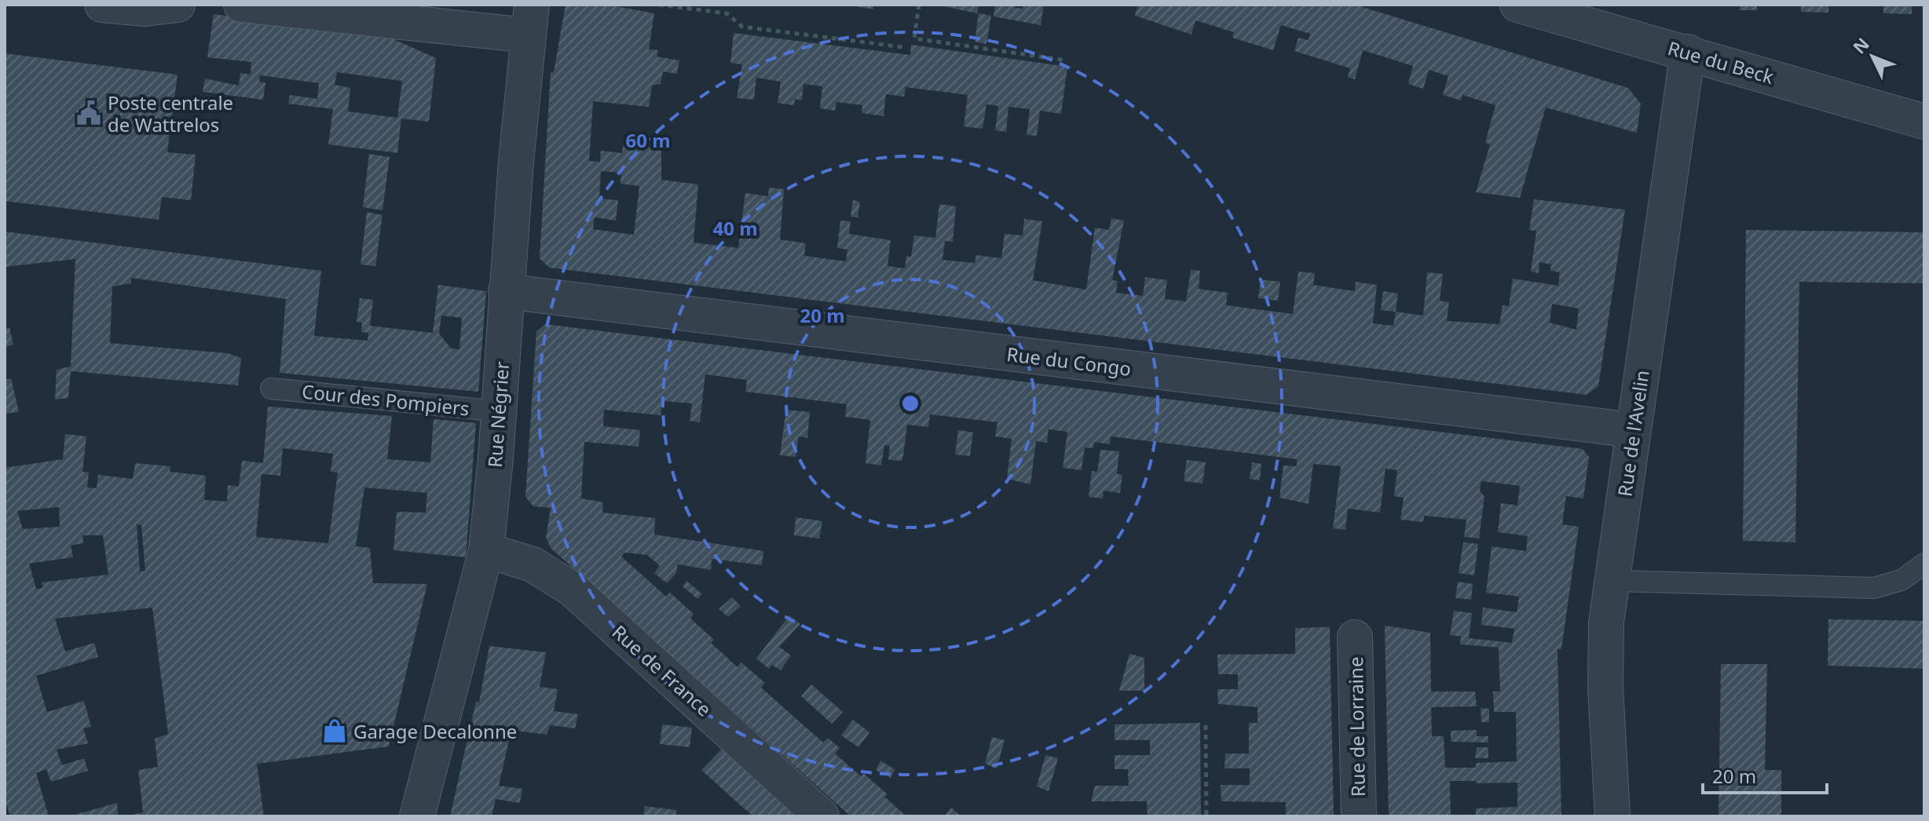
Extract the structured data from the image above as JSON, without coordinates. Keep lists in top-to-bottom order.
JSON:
{
  "streets": {
    "street": [
      "Rue du Beck",
      "Rue du Congo",
      "Rue Négrier",
      "Rue de l'Avelin",
      "Rue de France",
      "Rue de Lorraine"
    ],
    "lane": ["Cour des Pompiers"]
  },
  "crossings": [
    ["Rue du Beck", "Rue de l'Avelin"],
    ["Rue du Congo", "Rue Négrier"],
    ["Rue du Congo", "Rue de l'Avelin"],
    ["Cour des Pompiers", "Rue Négrier"],
    ["Rue Négrier", "Rue de France"]
  ],
  "places": {
    "public building": ["Poste centrale de Wattrelos"],
    "shop": ["Garage Decalonne"]
  },
  "scale_bar": "20 m",
  "north": "top left",
  "rings": ["60 m", "40 m", "20 m"]
}
